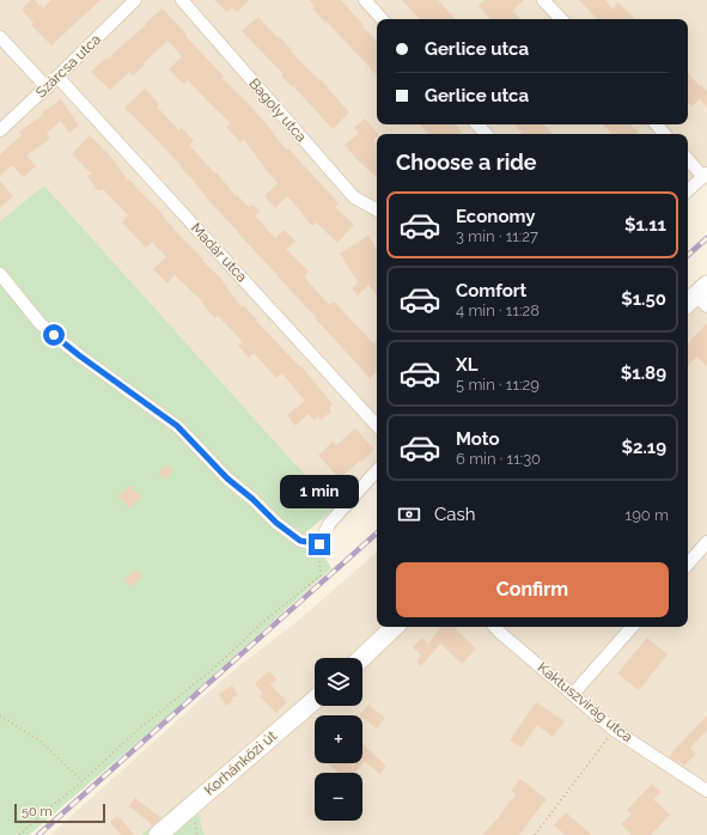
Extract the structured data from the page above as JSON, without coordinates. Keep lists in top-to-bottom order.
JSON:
{
  "streets": {
    "street": [
      "Szárcsa utca",
      "Bagoly utca",
      "Madár utca",
      "Kaktuszvirág utca",
      "Korhánközi út"
    ]
  },
  "crossings": [
    ["Szárcsa utca", "Madár utca"]
  ],
  "scale_bar": "50 m",
  "page": {
    "banner": ["Gerlice utca", "Gerlice utca"],
    "heading": "Choose a ride",
    "list": [
      {
        "name": "Economy",
        "note": "3 min · 11:27",
        "value": "$1.11"
      },
      {
        "name": "Comfort",
        "note": "4 min · 11:28",
        "value": "$1.50"
      },
      {
        "name": "XL",
        "note": "5 min · 11:29",
        "value": "$1.89"
      },
      {
        "name": "Moto",
        "note": "6 min · 11:30",
        "value": "$2.19"
      }
    ],
    "bubble": "1 min",
    "pay": ["Cash", "190 m"],
    "buttons": "Confirm",
    "map_buttons": ["+", "−"],
    "scale": "50 m"
  }
}
